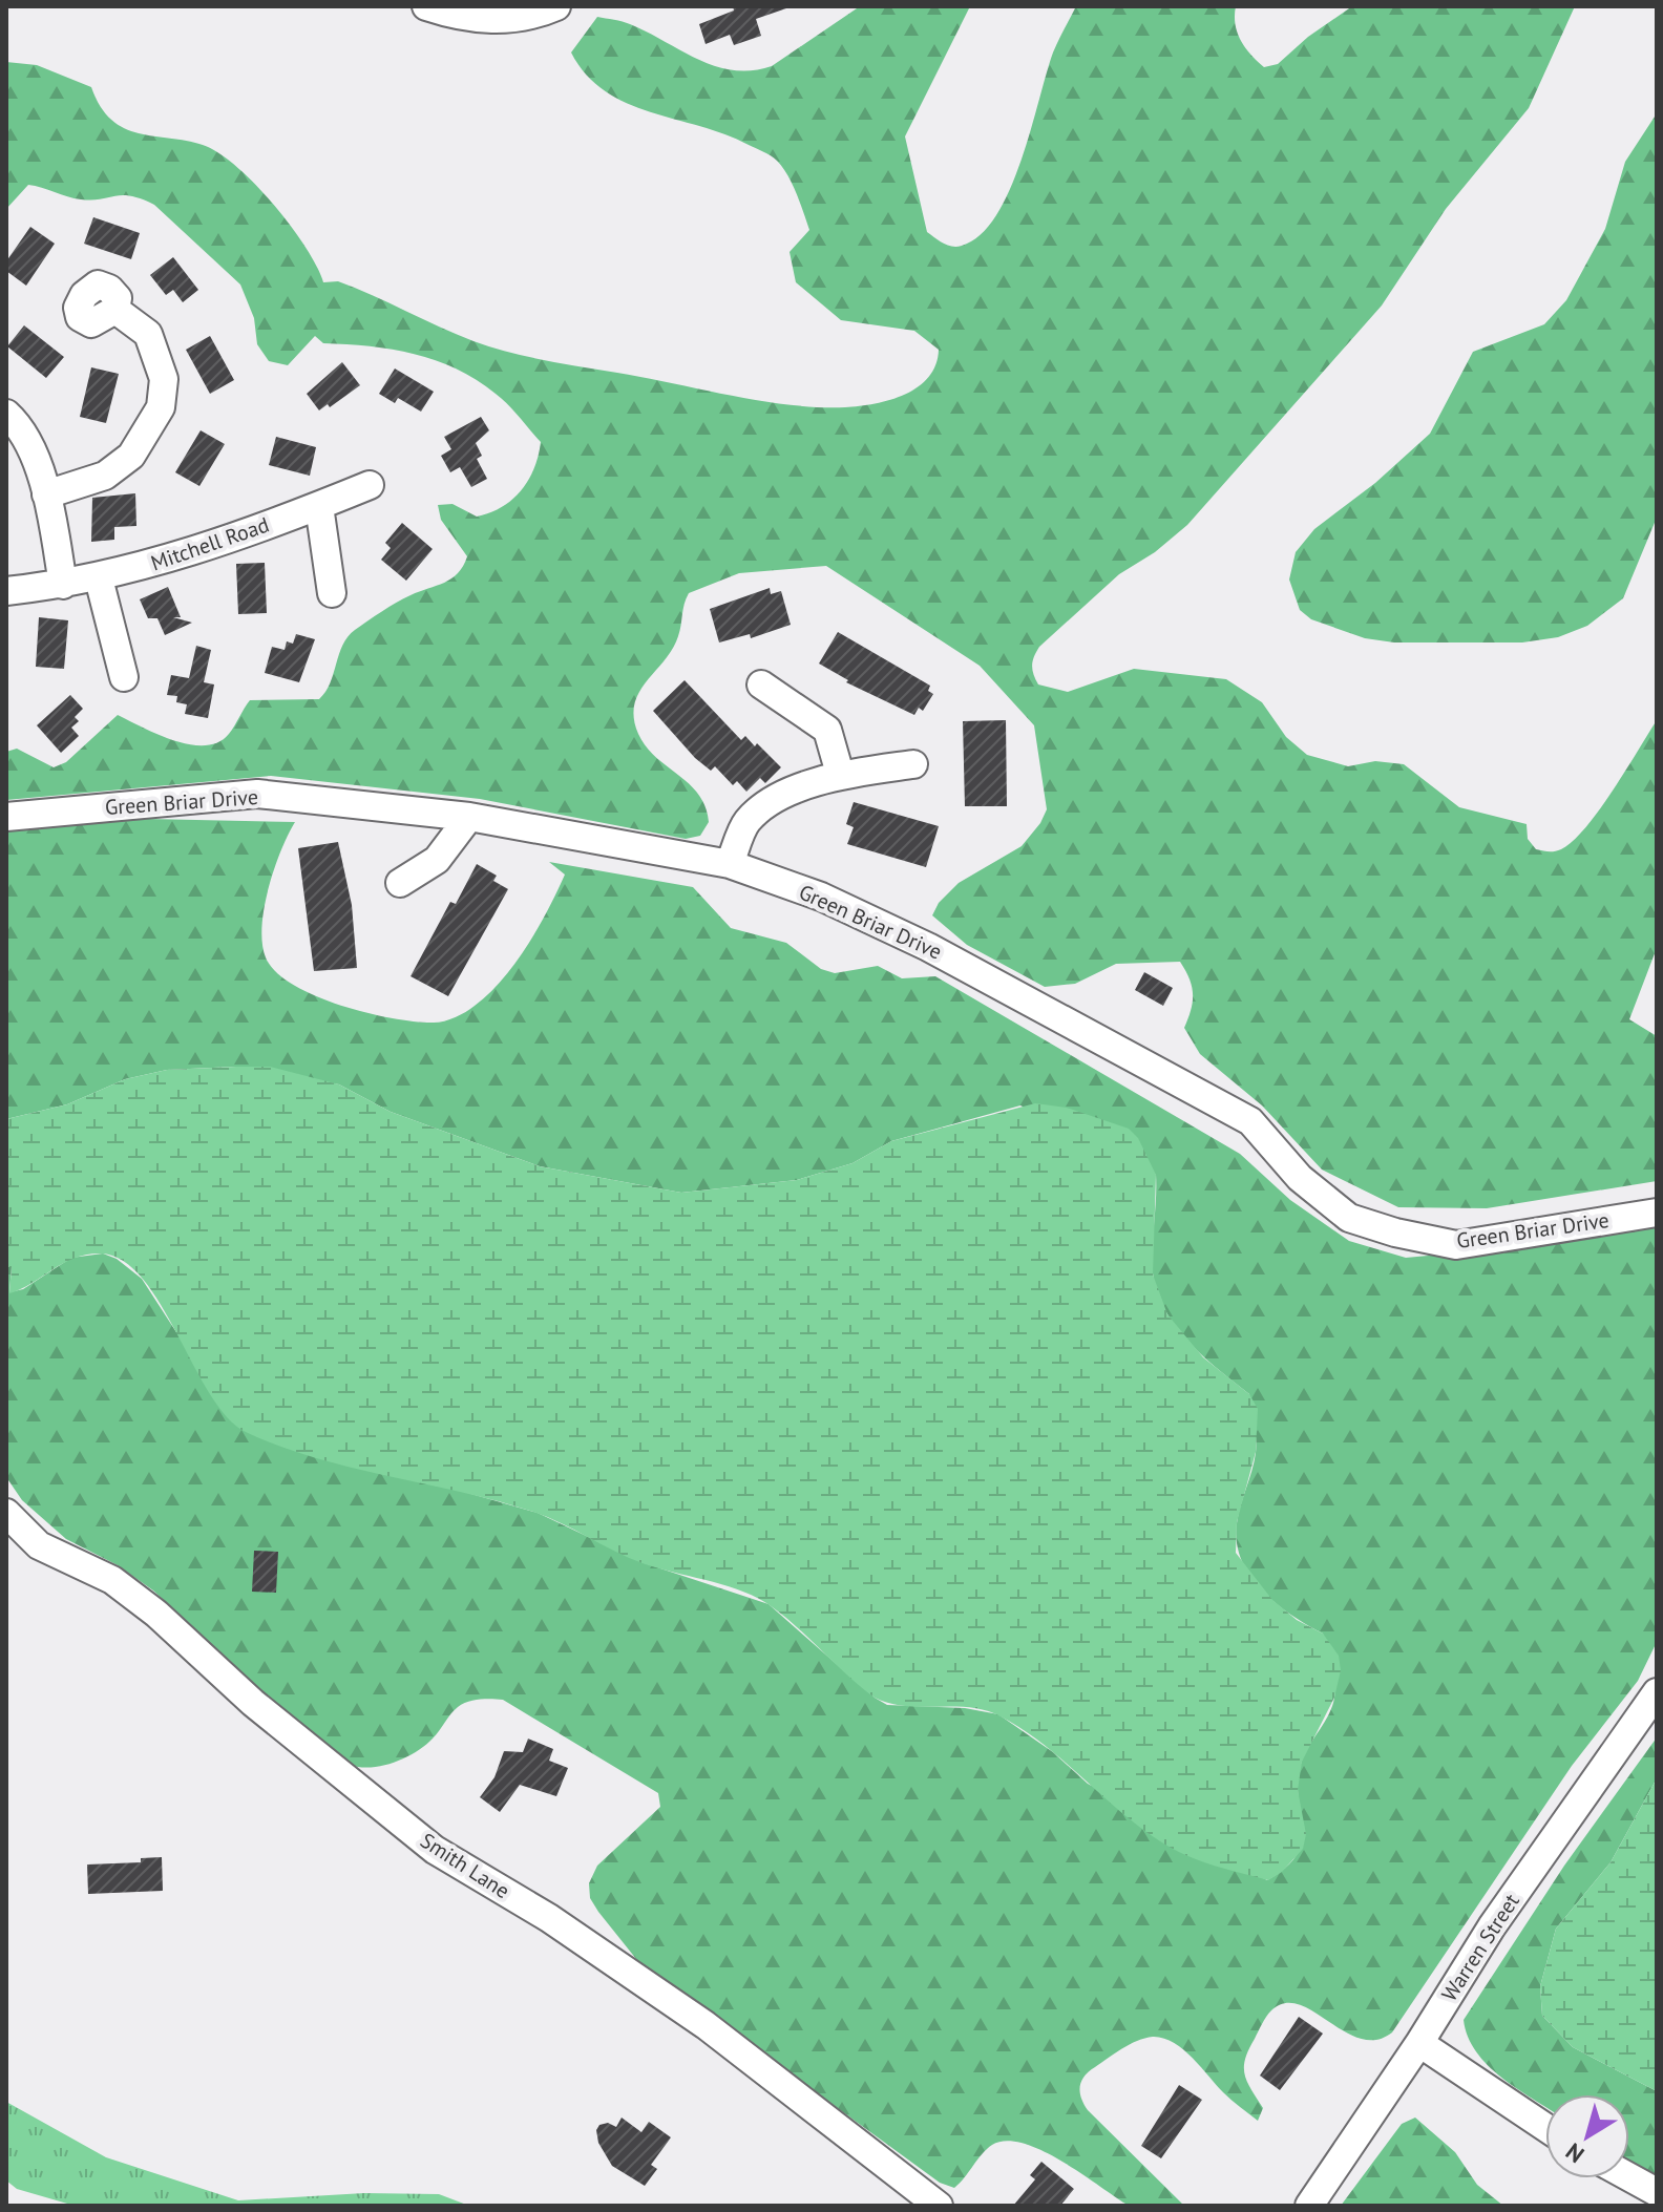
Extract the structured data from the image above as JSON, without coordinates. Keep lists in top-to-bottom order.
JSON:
{
  "streets": {
    "street": [
      "Mitchell Road",
      "Green Briar Drive",
      "Smith Lane",
      "Warren Street"
    ]
  },
  "north": "bottom left"
}
